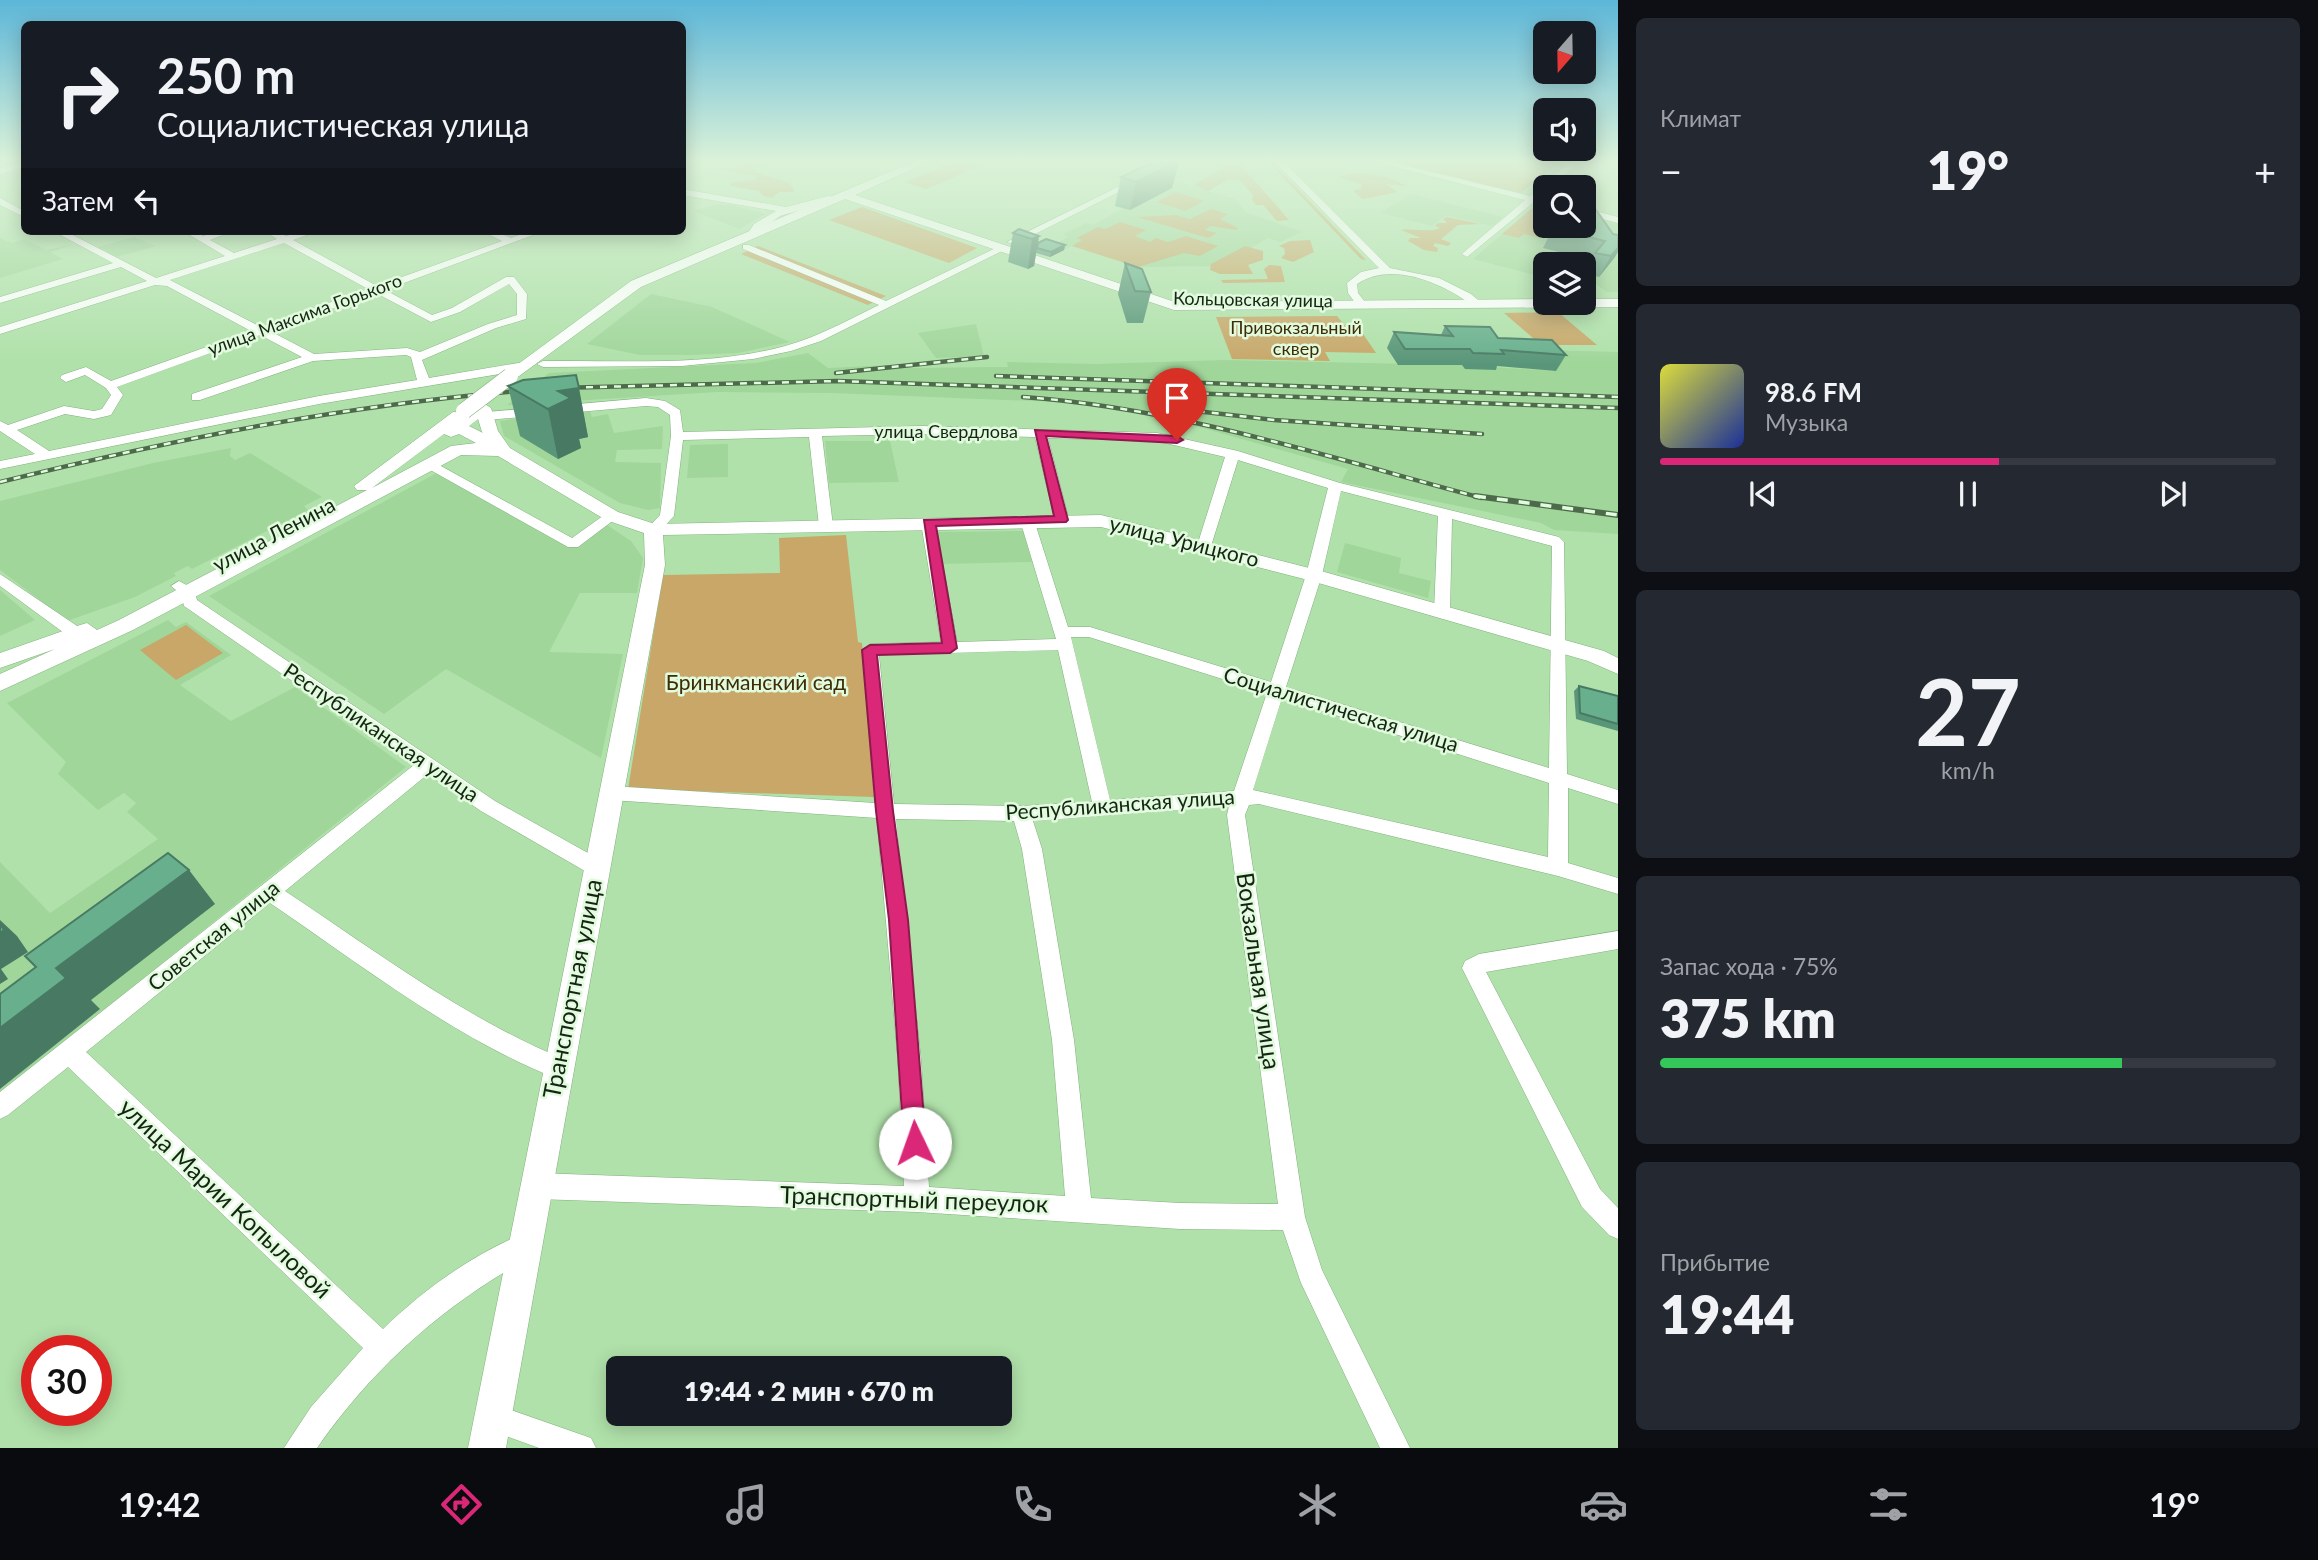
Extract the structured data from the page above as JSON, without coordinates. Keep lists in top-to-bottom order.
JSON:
{
  "streets": {
    "main road": [
      "Кольцовская улица",
      "улица Ленина",
      "улица Урицкого",
      "Транспортная улица"
    ],
    "street": [
      "улица Максима Горького",
      "улица Свердлова",
      "Социалистическая улица",
      "Республиканская улица",
      "Советская улица",
      "Вокзальная улица",
      "улица Марии Копыловой",
      "Транспортный переулок"
    ]
  },
  "crossings": [
    ["улица Свердлова", "улица Урицкого"],
    ["улица Свердлова", "Вокзальная улица"],
    ["улица Ленина", "улица Урицкого"],
    ["улица Ленина", "Республиканская улица"],
    ["улица Урицкого", "Вокзальная улица"],
    ["улица Урицкого", "Транспортная улица"],
    ["Социалистическая улица", "Республиканская улица"],
    ["Социалистическая улица", "Вокзальная улица"],
    ["Республиканская улица", "Советская улица"],
    ["Республиканская улица", "Вокзальная улица"],
    ["Республиканская улица", "Транспортная улица"],
    ["Советская улица", "улица Марии Копыловой"],
    ["Вокзальная улица", "Транспортный переулок"],
    ["Транспортная улица", "Транспортный переулок"]
  ],
  "parks": ["Привокзальный сквер", "Бринкманский сад"],
  "north": "bottom",
  "page": {
    "tile": [
      "Климат",
      ["27", "km/h"],
      ["Запас хода · 75%", "375 km"],
      ["Прибытие", "19:44"]
    ],
    "turn": ["250 m", "Социалистическая улица"],
    "heat": ["−", "19°", "+"],
    "then": "Затем",
    "song": ["98.6 FM", "Музыка"],
    "limit": "30",
    "trip": "19:44 · 2 мин · 670 m",
    "tabs": ["19:42", "19°"]
  }
}
